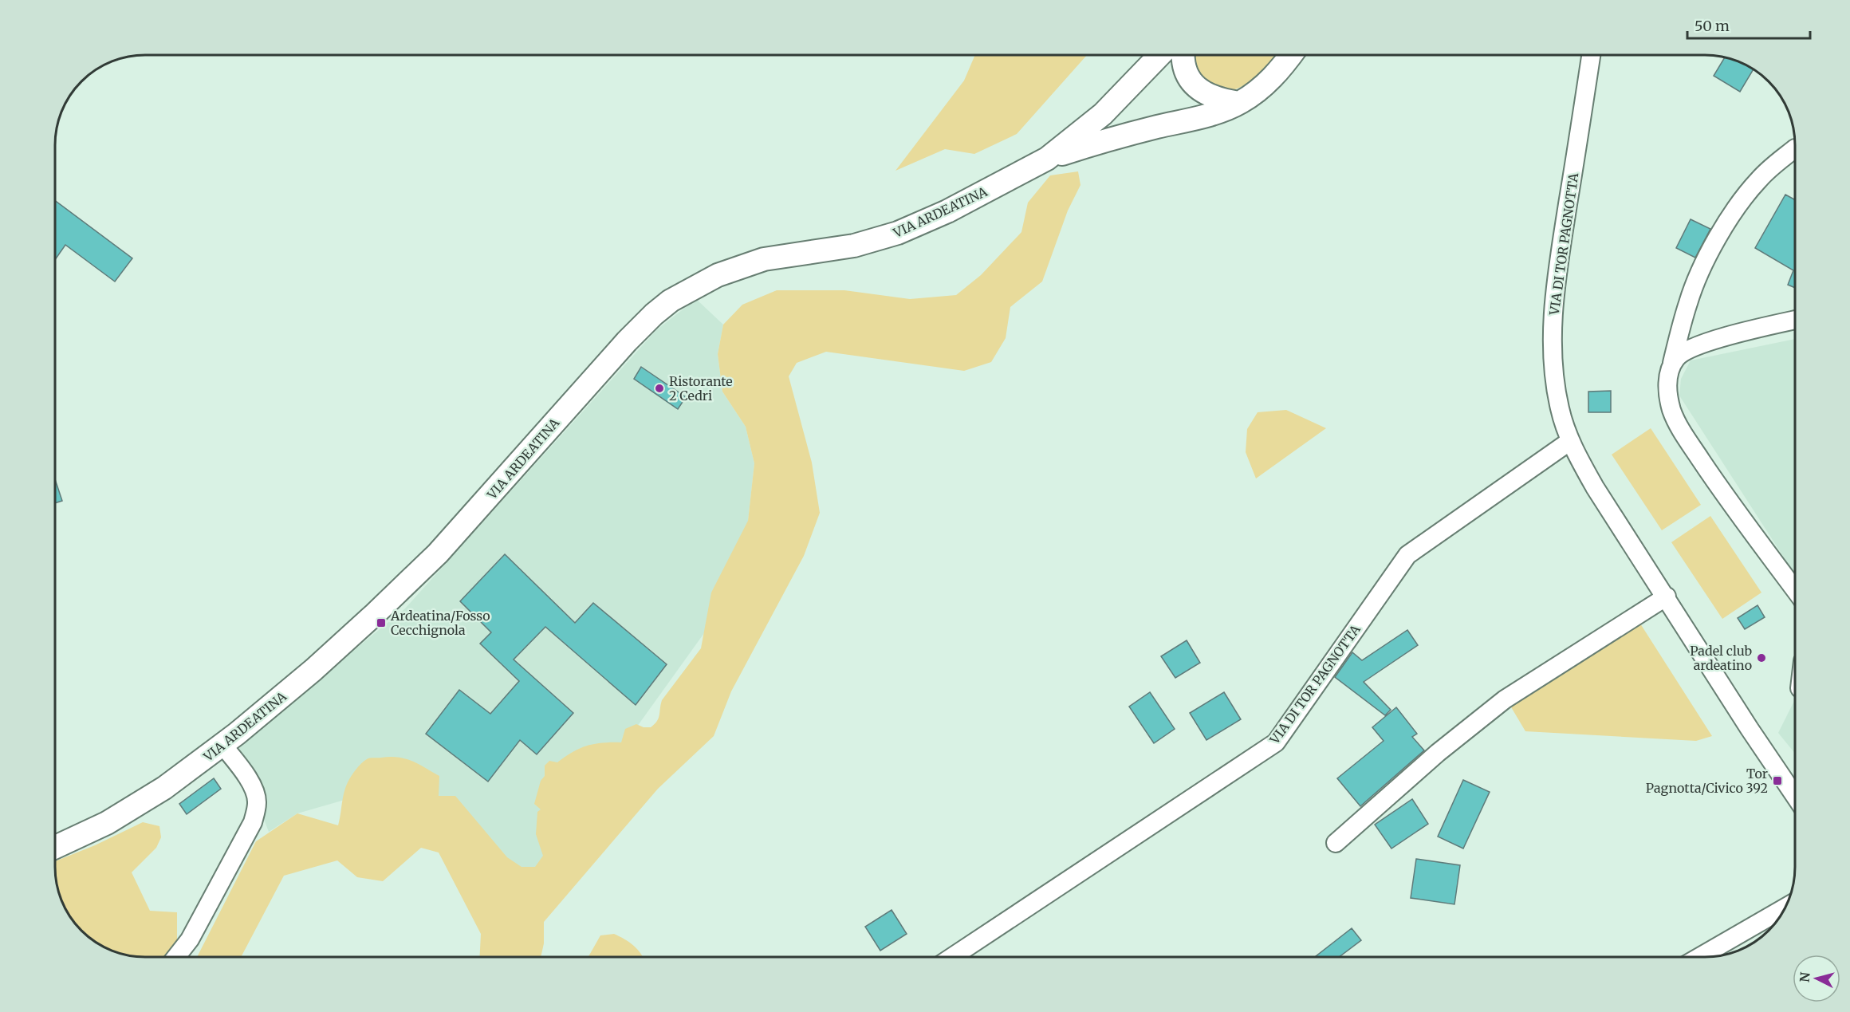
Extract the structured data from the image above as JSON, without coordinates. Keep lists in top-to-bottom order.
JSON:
{
  "streets": {
    "main road": ["VIA ARDEATINA"],
    "street": ["VIA DI TOR PAGNOTTA"]
  },
  "places": {
    "other": ["Ristorante 2 Cedri", "Padel club ardeatino"],
    "transit": ["Ardeatina/Fosso Cecchignola", "Tor Pagnotta/Civico 392"]
  },
  "scale_bar": "50 m",
  "north": "left"
}
